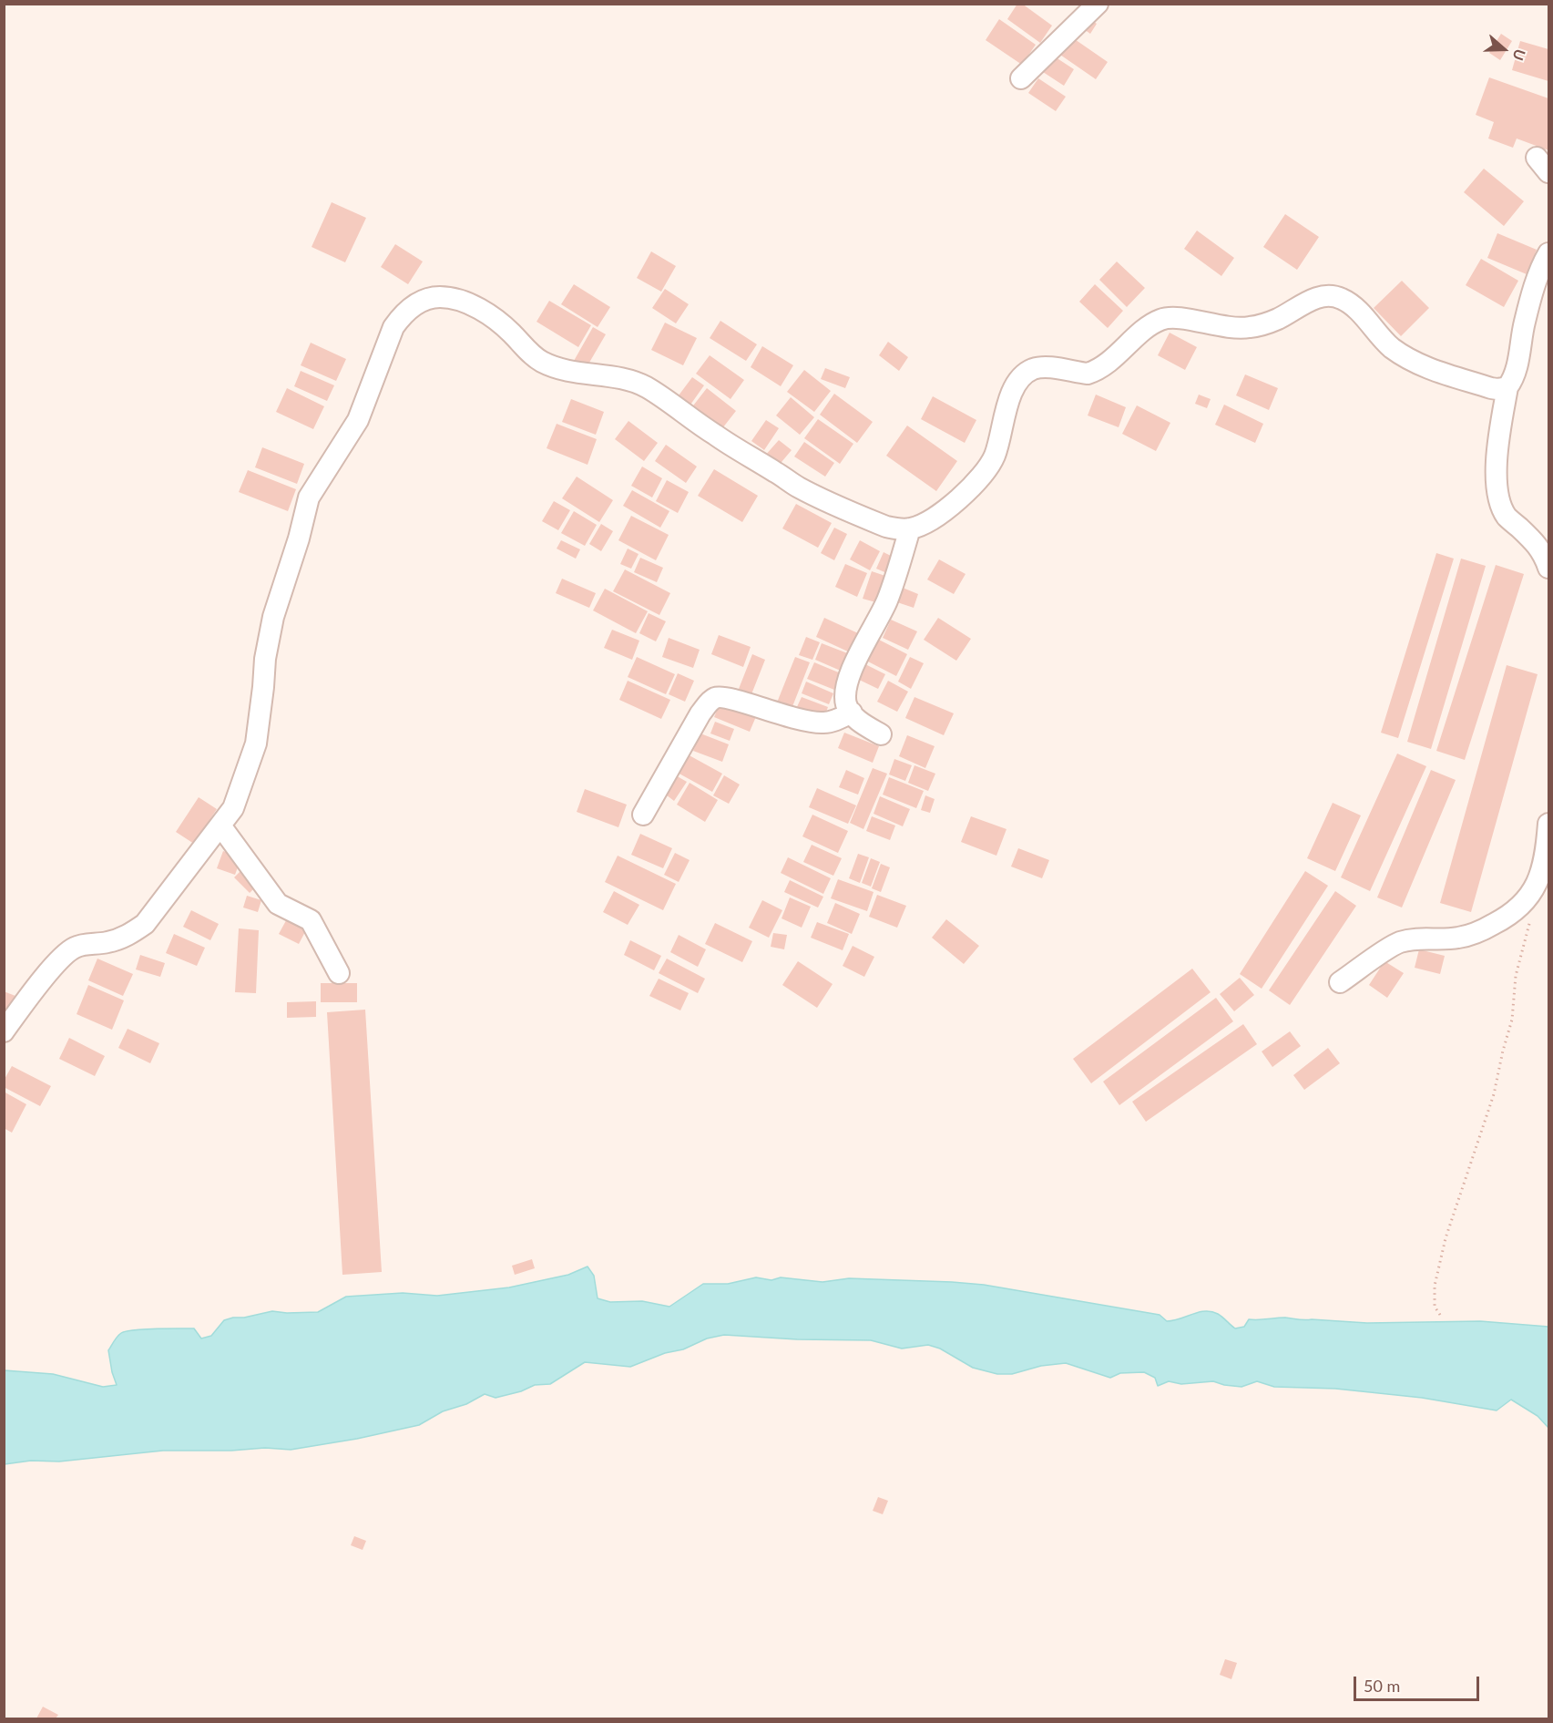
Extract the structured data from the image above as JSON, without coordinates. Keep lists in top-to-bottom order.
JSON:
{
  "scale_bar": "50 m",
  "north": "right"
}
